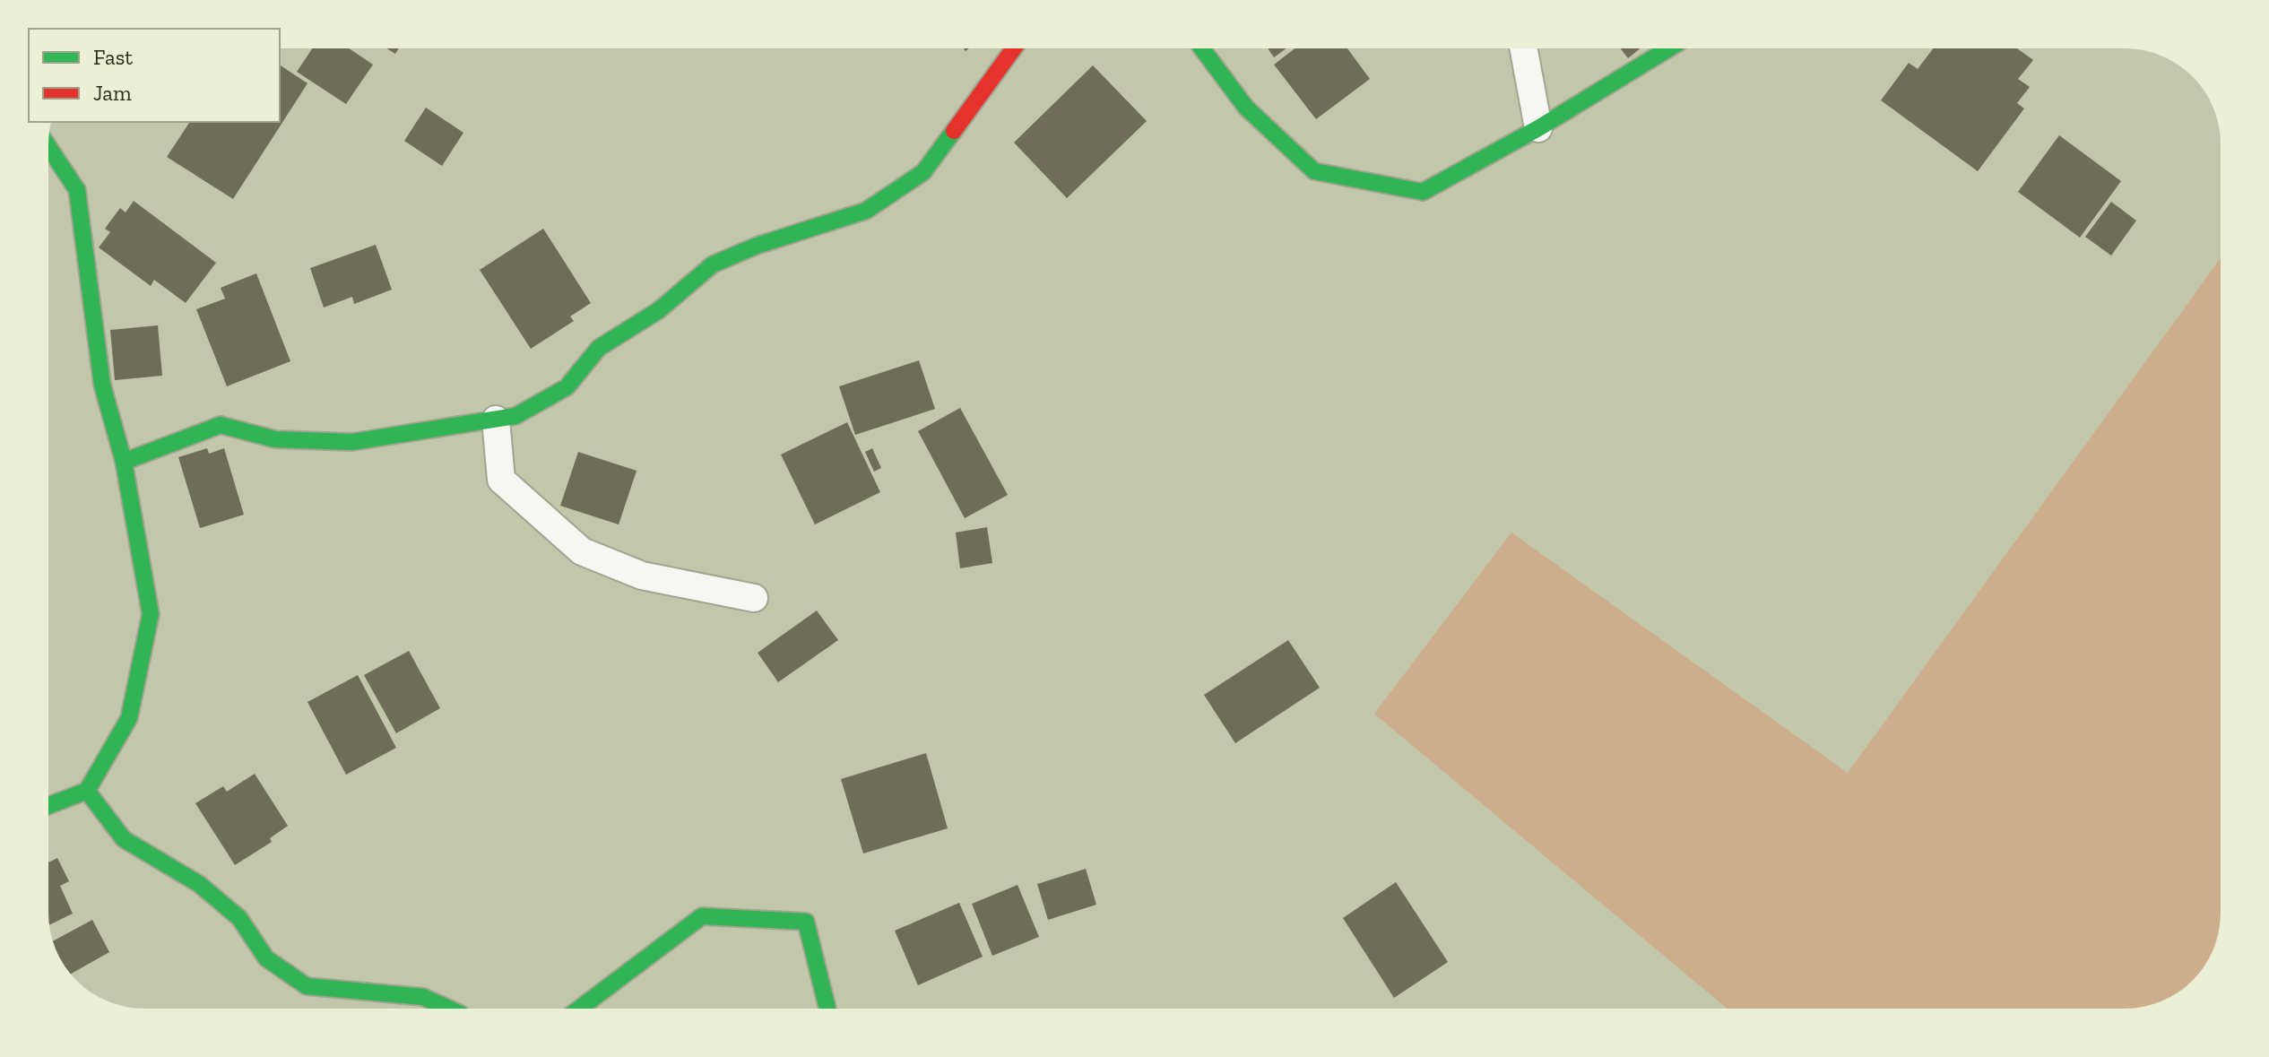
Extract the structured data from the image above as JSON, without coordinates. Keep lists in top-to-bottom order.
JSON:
{
  "legend": ["Fast", "Jam"]
}
